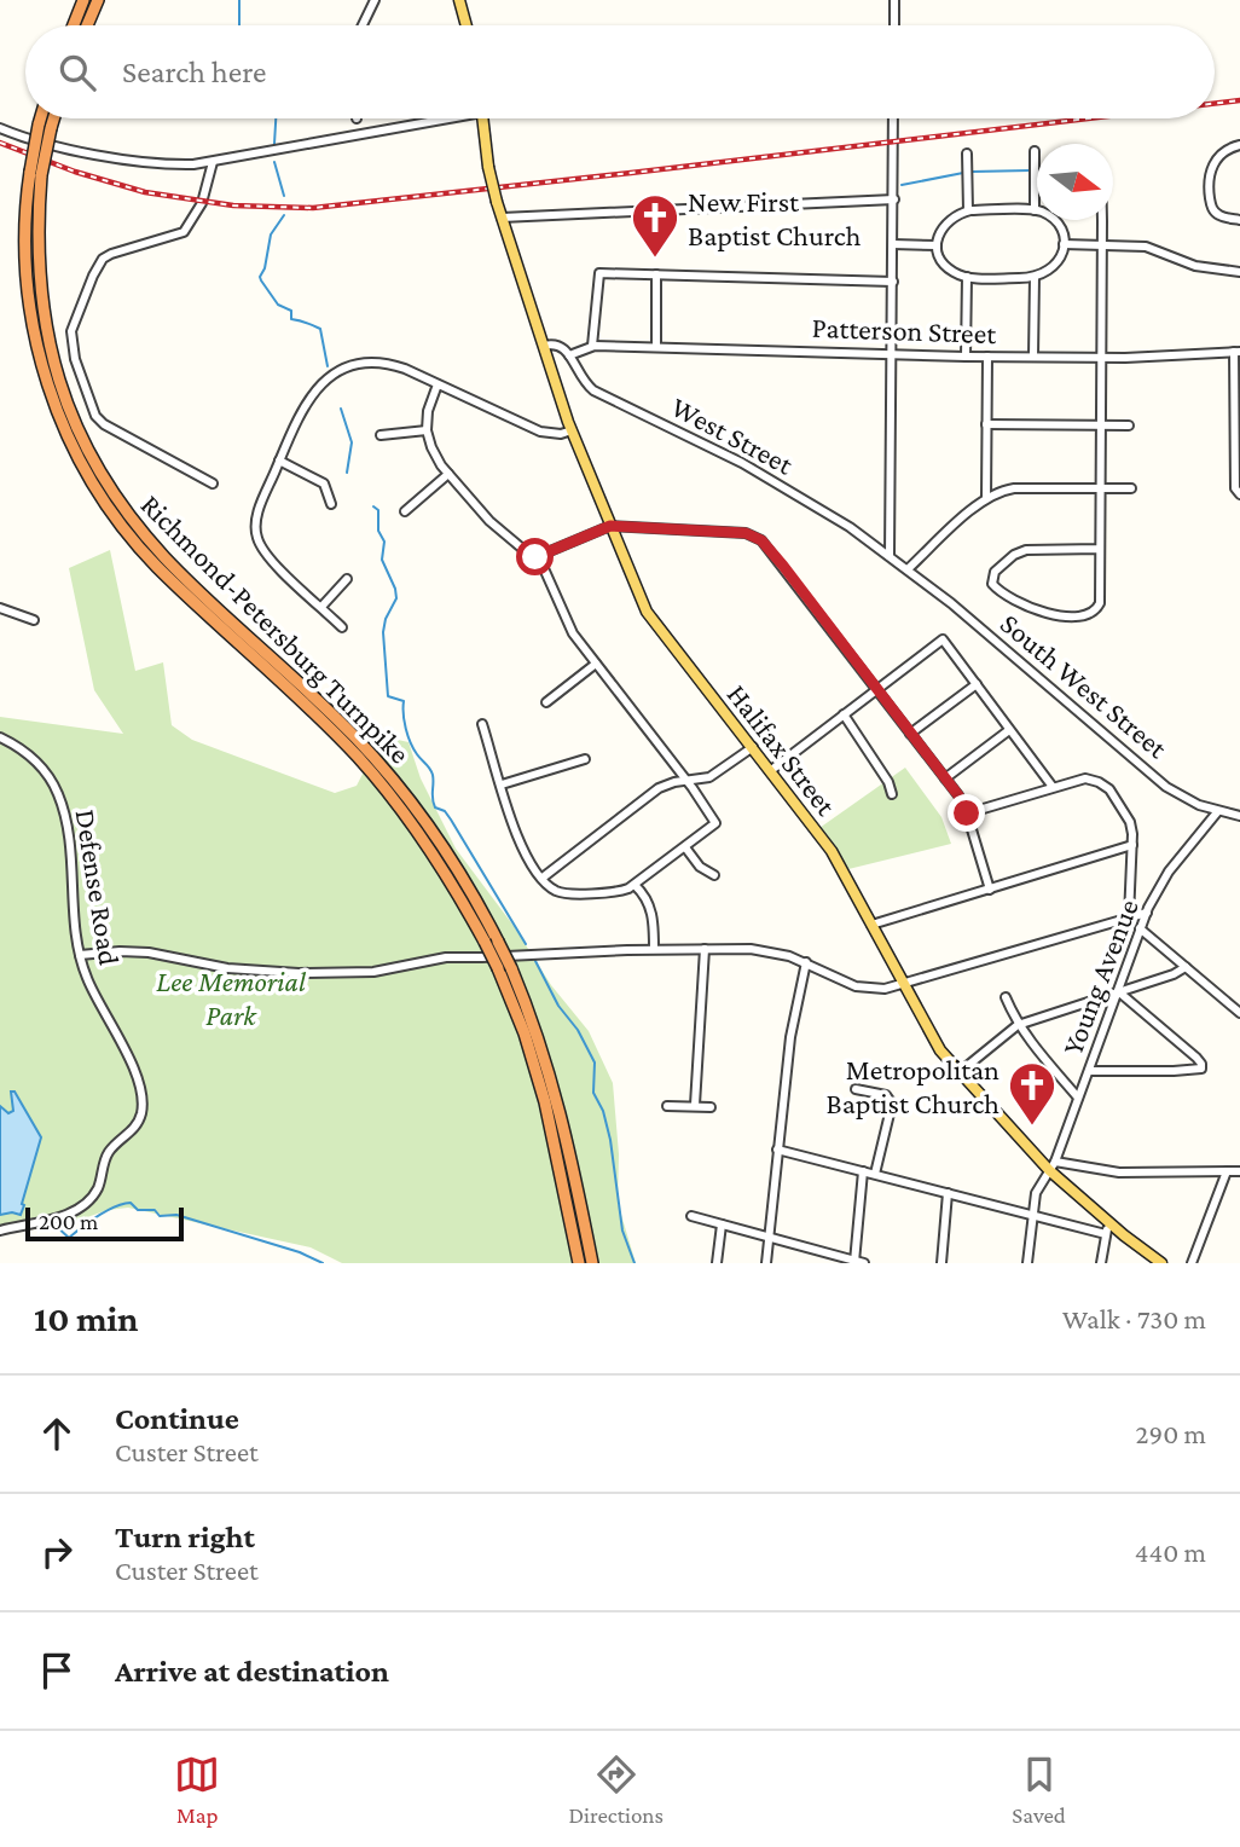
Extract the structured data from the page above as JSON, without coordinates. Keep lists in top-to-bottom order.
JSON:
{
  "streets": {
    "highway": ["Richmond-Petersburg Turnpike"],
    "main road": ["Halifax Street"],
    "street": [
      "Patterson Street",
      "West Street",
      "South West Street",
      "Defense Road",
      "Young Avenue"
    ]
  },
  "crossings": [
    ["Patterson Street", "West Street"],
    ["West Street", "South West Street"],
    ["South West Street", "Young Avenue"],
    ["Halifax Street", "Young Avenue"]
  ],
  "parks": ["Lee Memorial Park"],
  "places": {
    "church": ["New First Baptist Church", "Metropolitan Baptist Church"]
  },
  "scale_bar": "200 m",
  "north": "right",
  "page": {
    "search": "Search here",
    "scale": "200 m",
    "heading": ["10 min", "Walk · 730 m"],
    "list": [
      ["Continue", "Custer Street", "290 m"],
      ["Turn right", "Custer Street", "440 m"],
      "Arrive at destination"
    ],
    "nav": ["Map", "Directions", "Saved"]
  }
}
